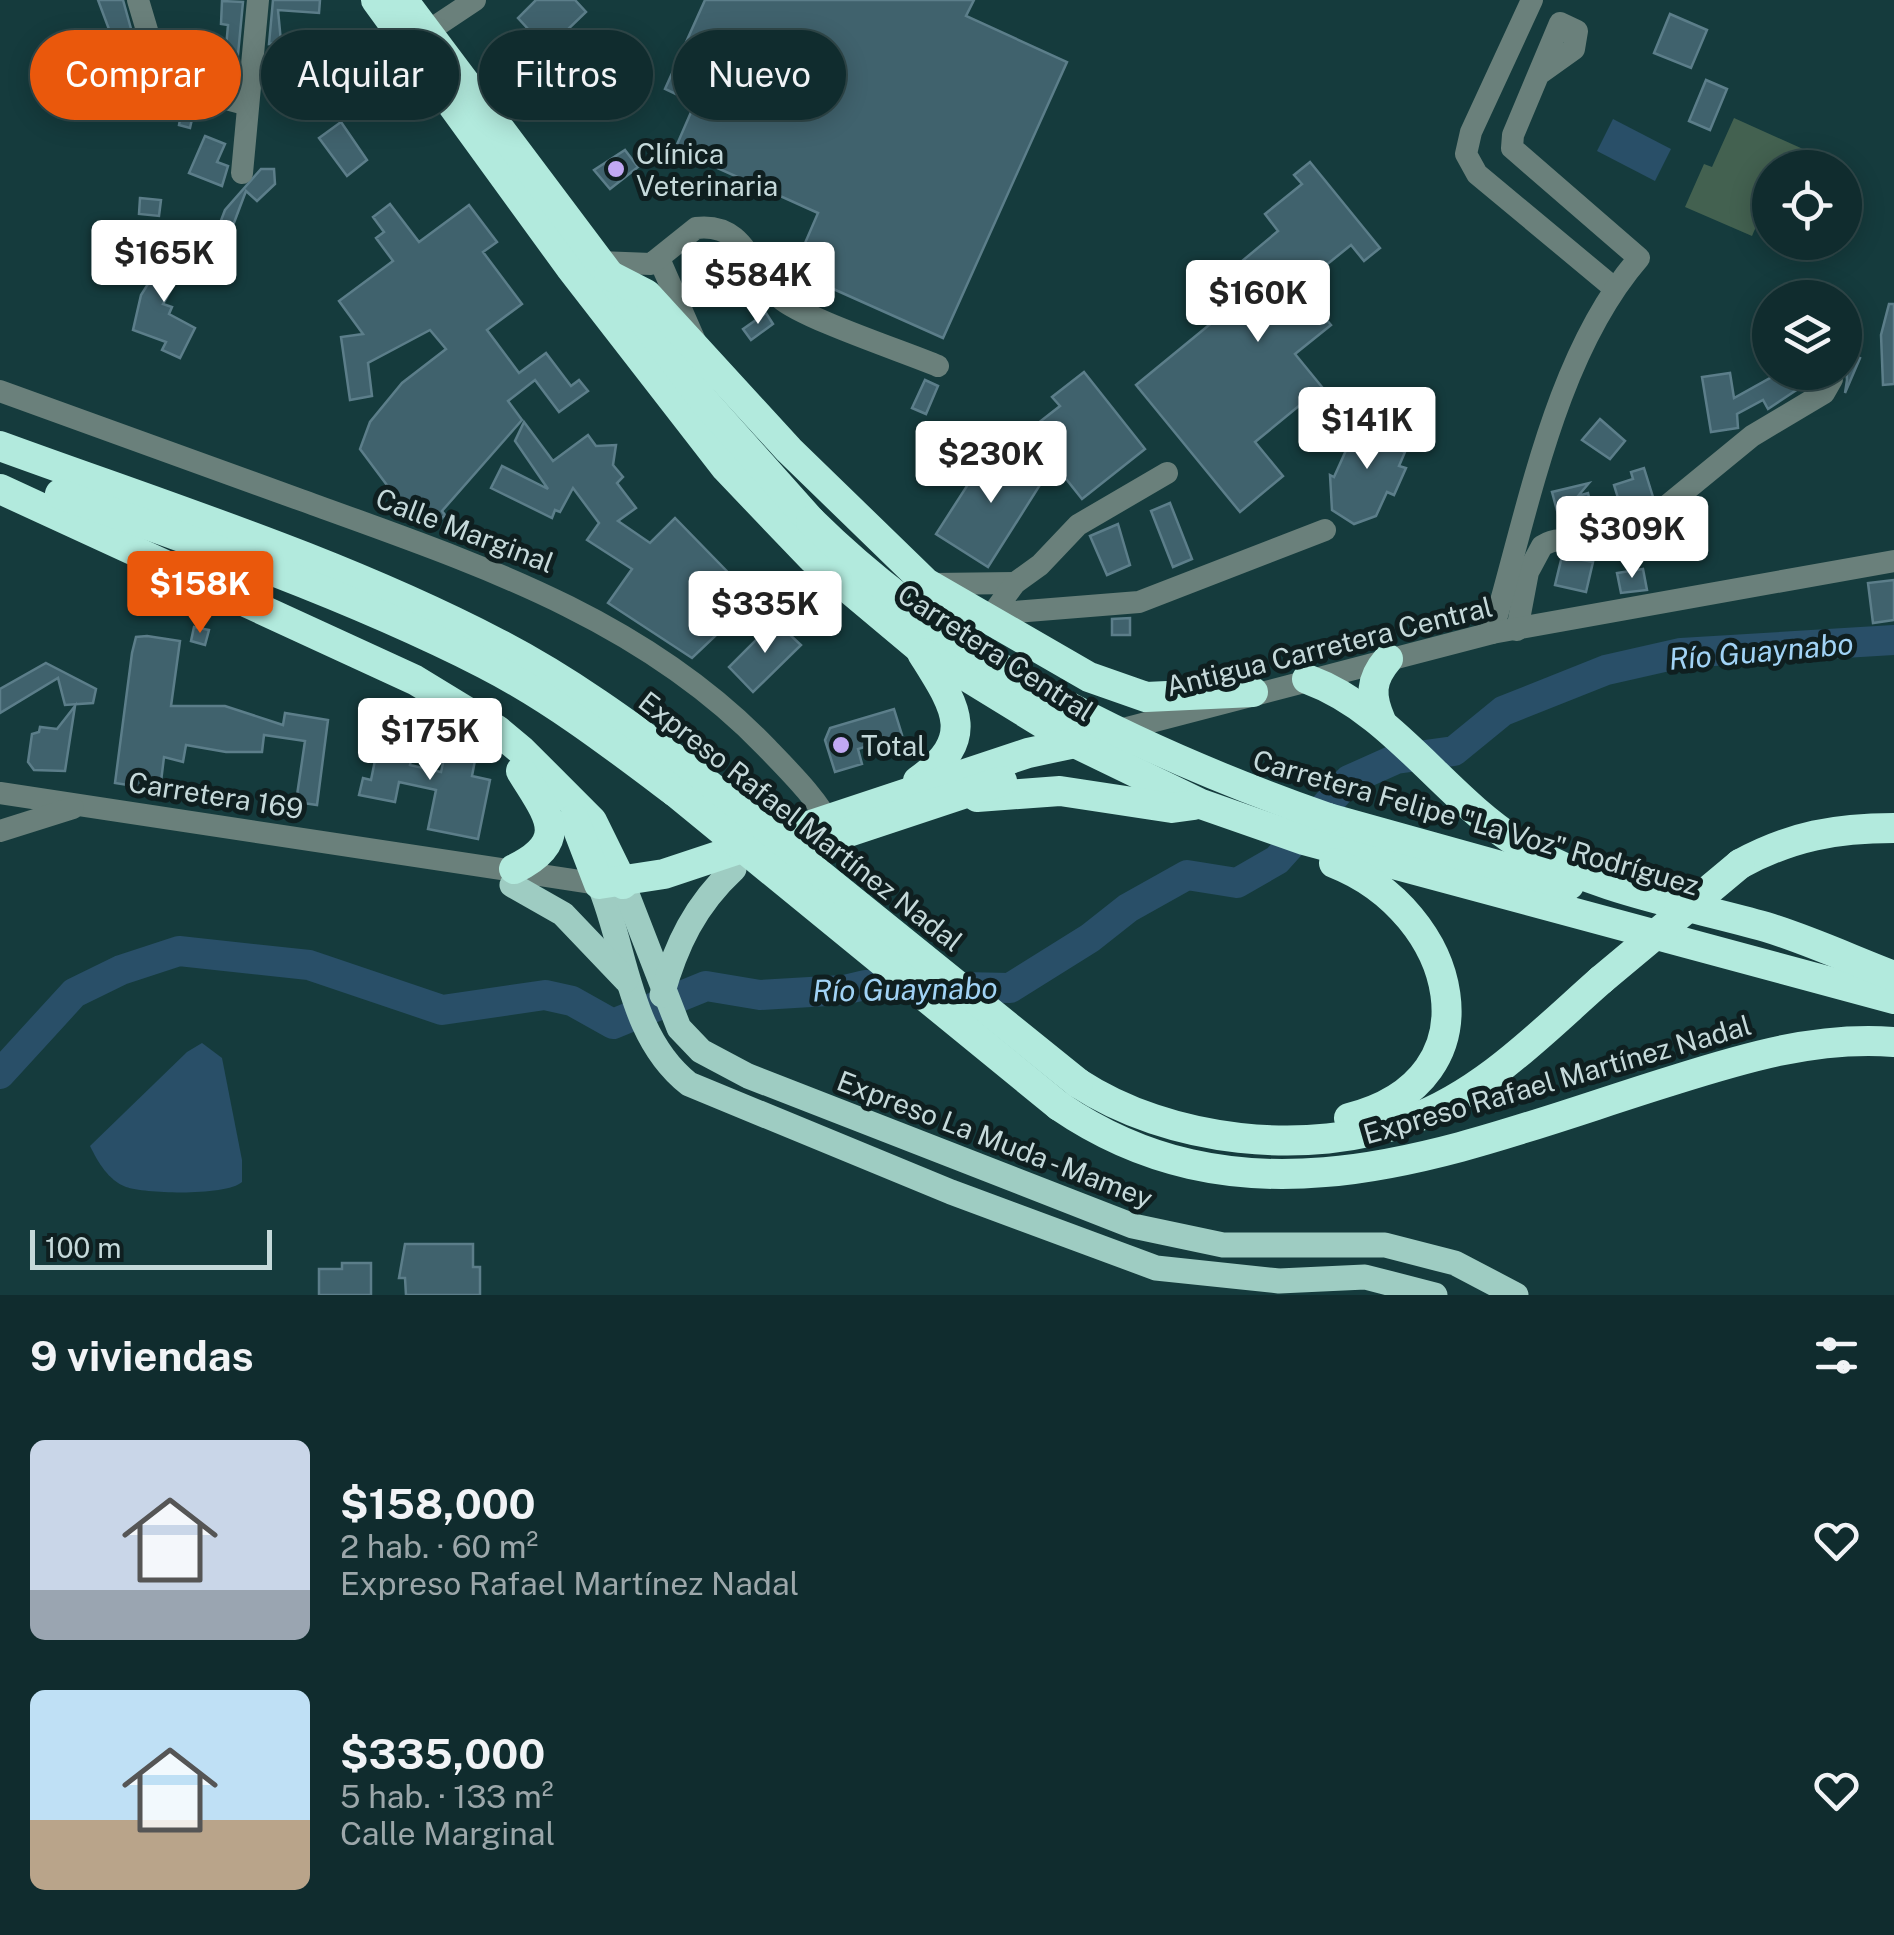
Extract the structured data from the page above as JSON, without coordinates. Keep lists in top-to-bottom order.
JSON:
{
  "streets": {
    "highway": [
      "Carretera Central",
      "Carretera 169",
      "Expreso Rafael Martínez Nadal",
      "Carretera Felipe \"La Voz\" Rodríguez"
    ],
    "main road": ["Expreso La Muda - Mamey"],
    "street": ["Calle Marginal", "Antigua Carretera Central"]
  },
  "crossings": [
    ["Calle Marginal", "Carretera 169"],
    ["Antigua Carretera Central", "Carretera Central"],
    ["Antigua Carretera Central", "Carretera 169"],
    ["Carretera Central", "Carretera 169"],
    ["Carretera 169", "Expreso La Muda - Mamey"]
  ],
  "water": ["Río Guaynabo"],
  "places": ["Clínica Veterinaria", "Total"],
  "scale_bar": "100 m",
  "page": {
    "chip": [
      "Comprar",
      "Alquilar",
      "Filtros",
      "Nuevo"
    ],
    "price": [
      "$165K",
      "$584K",
      "$160K",
      "$141K",
      "$230K",
      "$309K",
      "$158K",
      "$335K",
      "$175K"
    ],
    "scale": "100 m",
    "heading": "9 viviendas",
    "list": [
      {
        "name": "$158,000",
        "note": "2 hab. · 60 m² · Expreso Rafael Martínez Nadal"
      },
      {
        "name": "$335,000",
        "note": "5 hab. · 133 m² · Calle Marginal"
      }
    ]
  }
}
